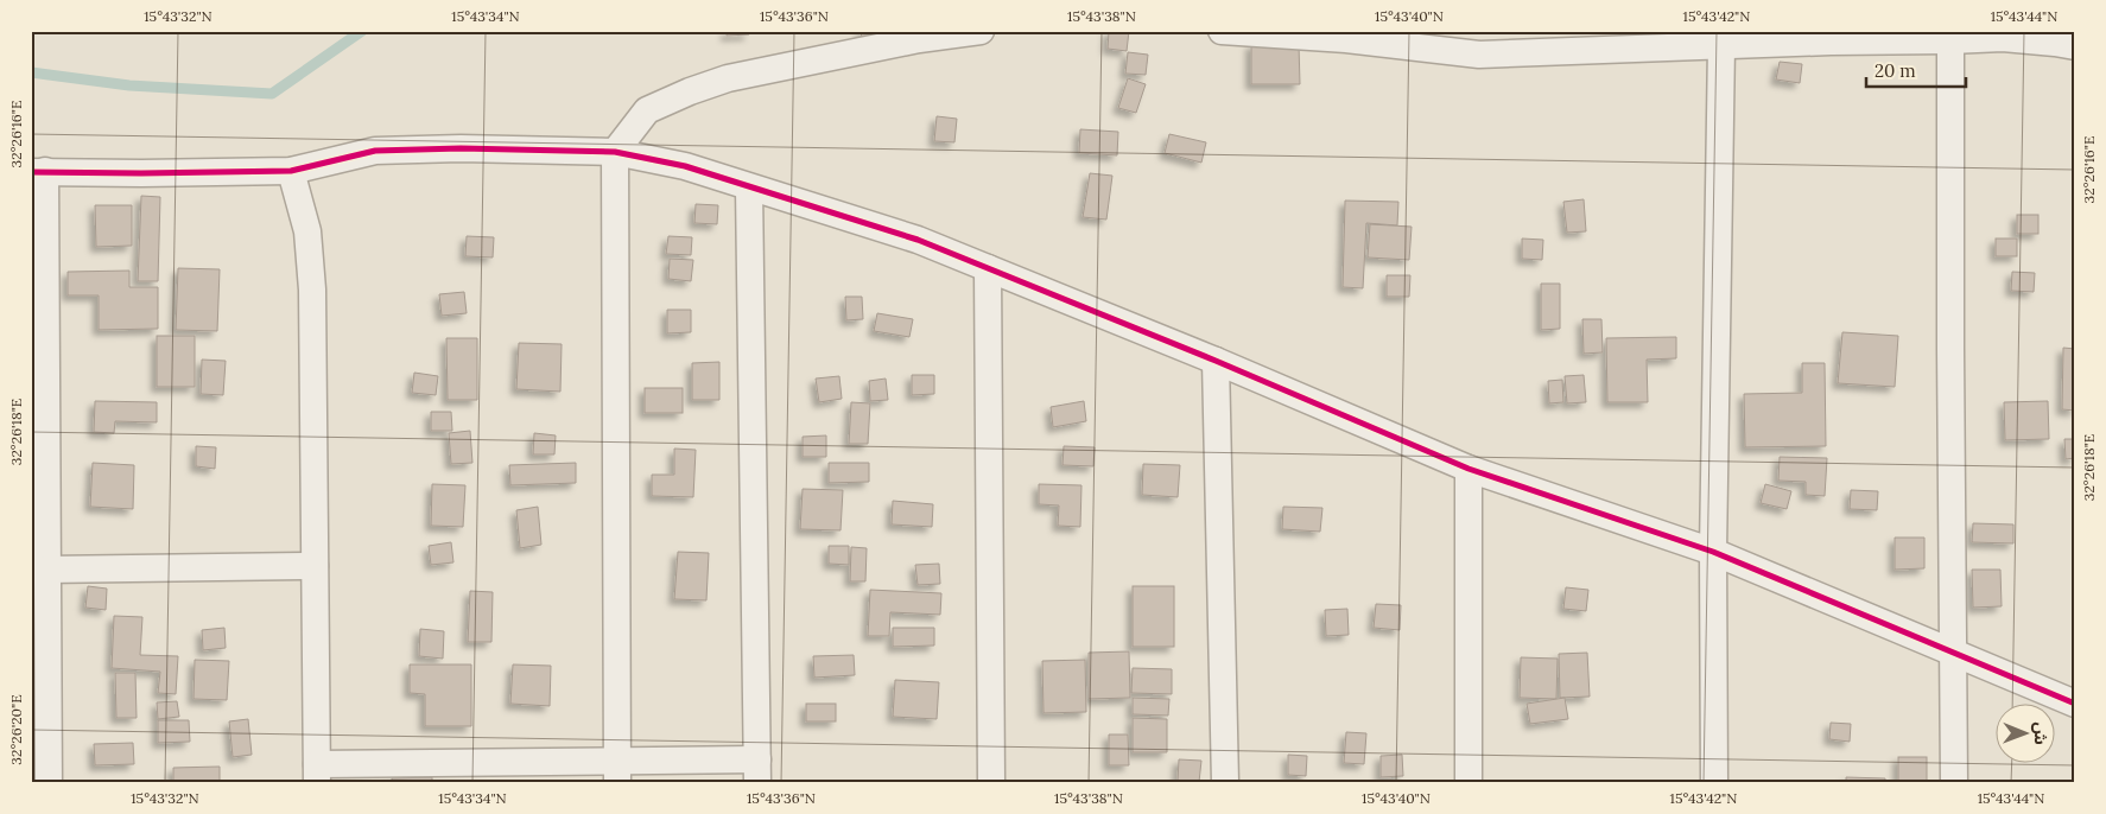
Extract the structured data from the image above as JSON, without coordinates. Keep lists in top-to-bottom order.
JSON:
{
  "scale_bar": "20 m",
  "north": "right",
  "coordinates": [
    "15°43'32\"N",
    "15°43'34\"N",
    "15°43'36\"N",
    "15°43'38\"N",
    "15°43'40\"N",
    "15°43'42\"N",
    "15°43'44\"N",
    "32°26'16\"E",
    "32°26'18\"E",
    "32°26'20\"E"
  ]
}
